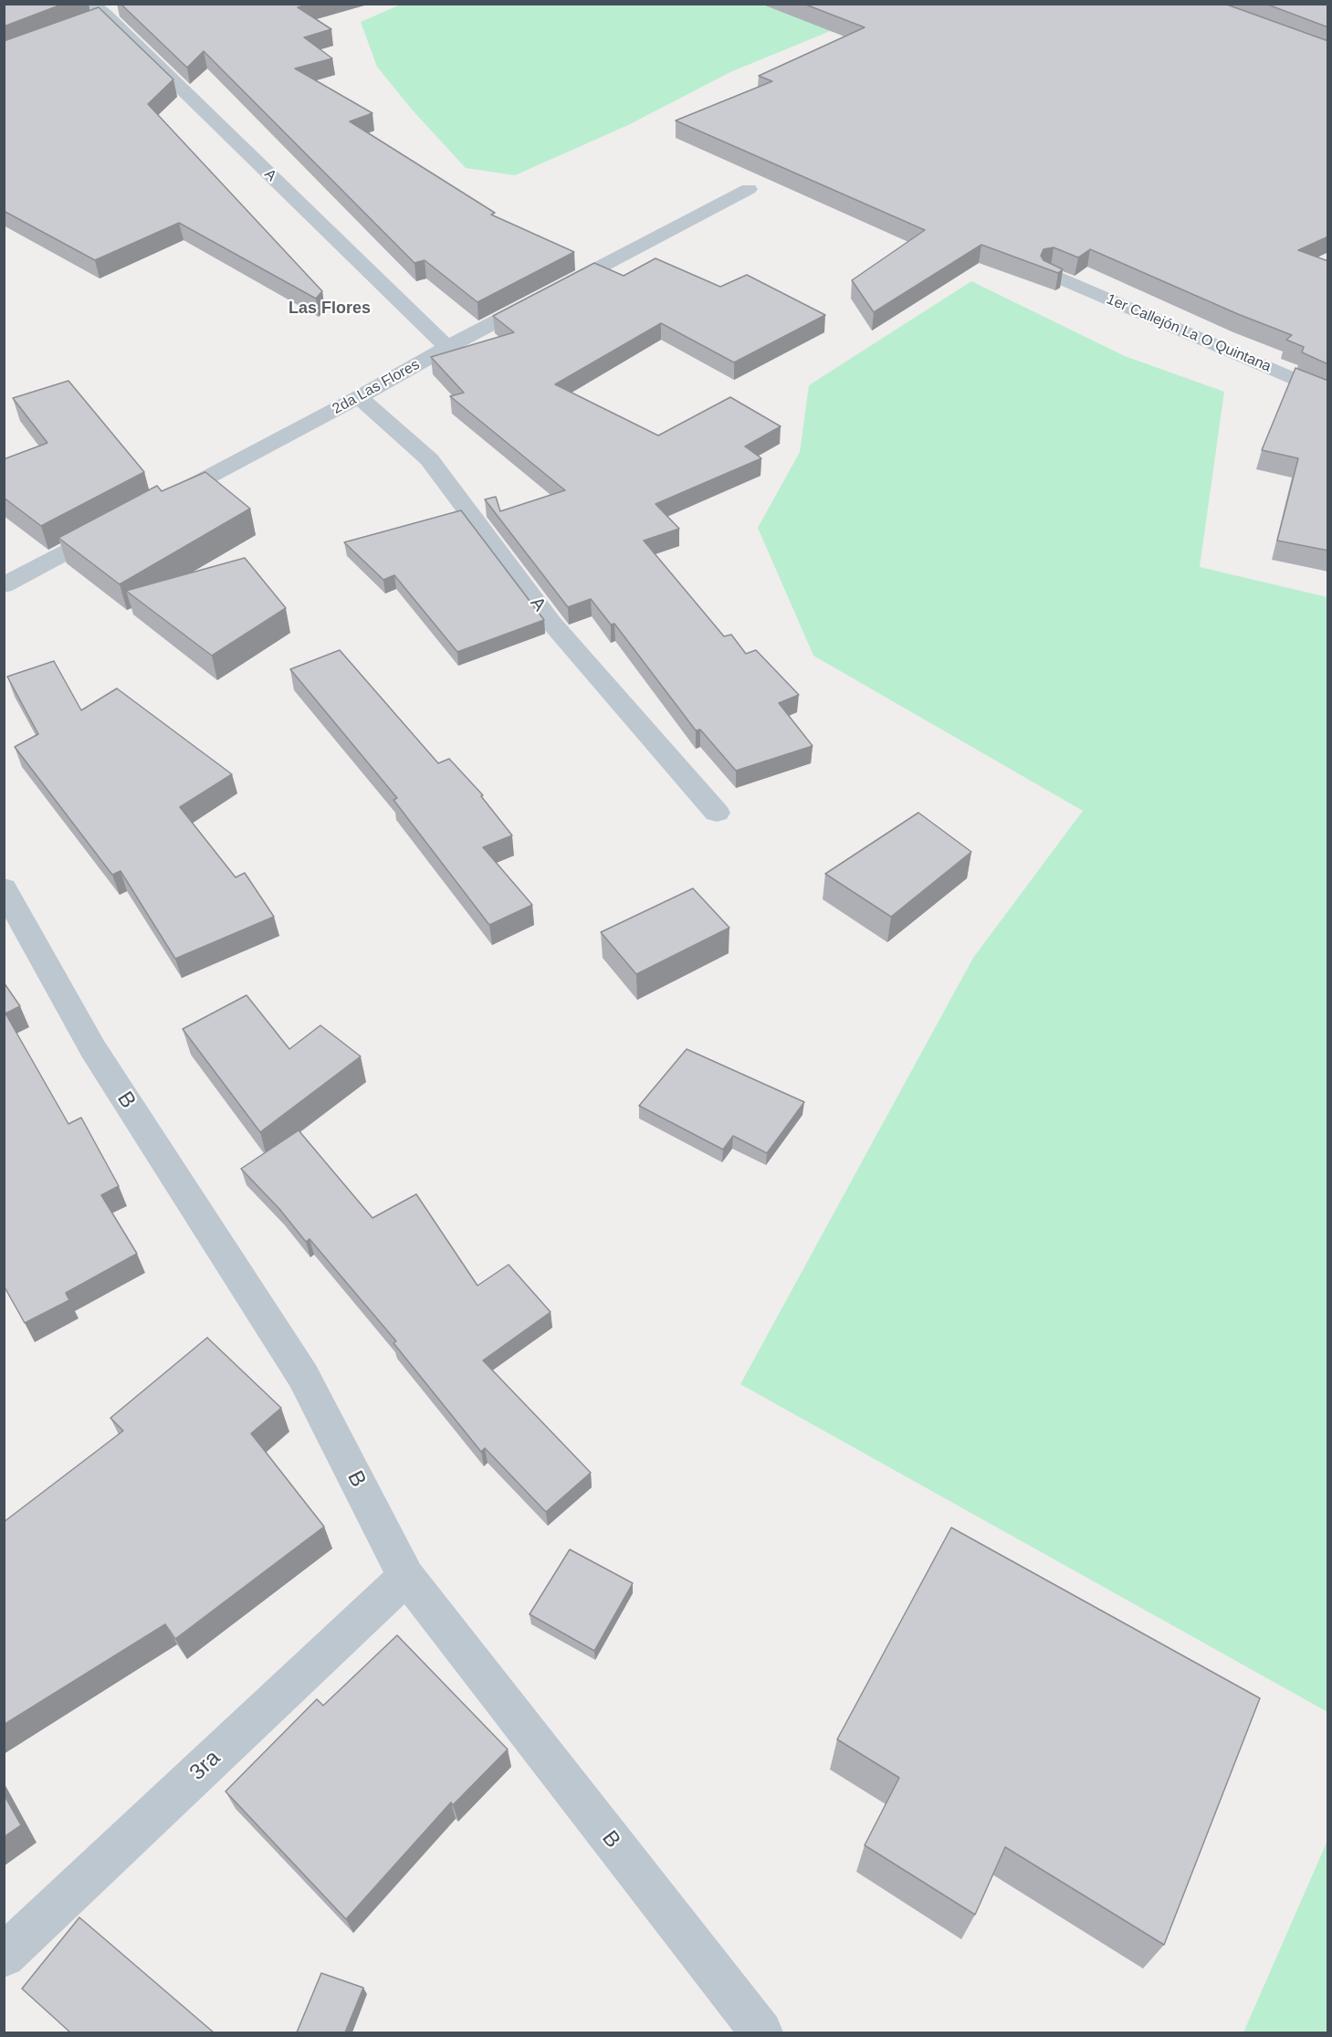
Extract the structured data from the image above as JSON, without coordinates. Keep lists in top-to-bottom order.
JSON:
{
  "streets": {
    "street": [
      "A",
      "1er Callejón La O Quintana",
      "2da Las Flores",
      "B",
      "3ra"
    ]
  },
  "crossings": [
    ["A", "2da Las Flores"],
    ["B", "3ra"]
  ],
  "districts": ["Las Flores"]
}
